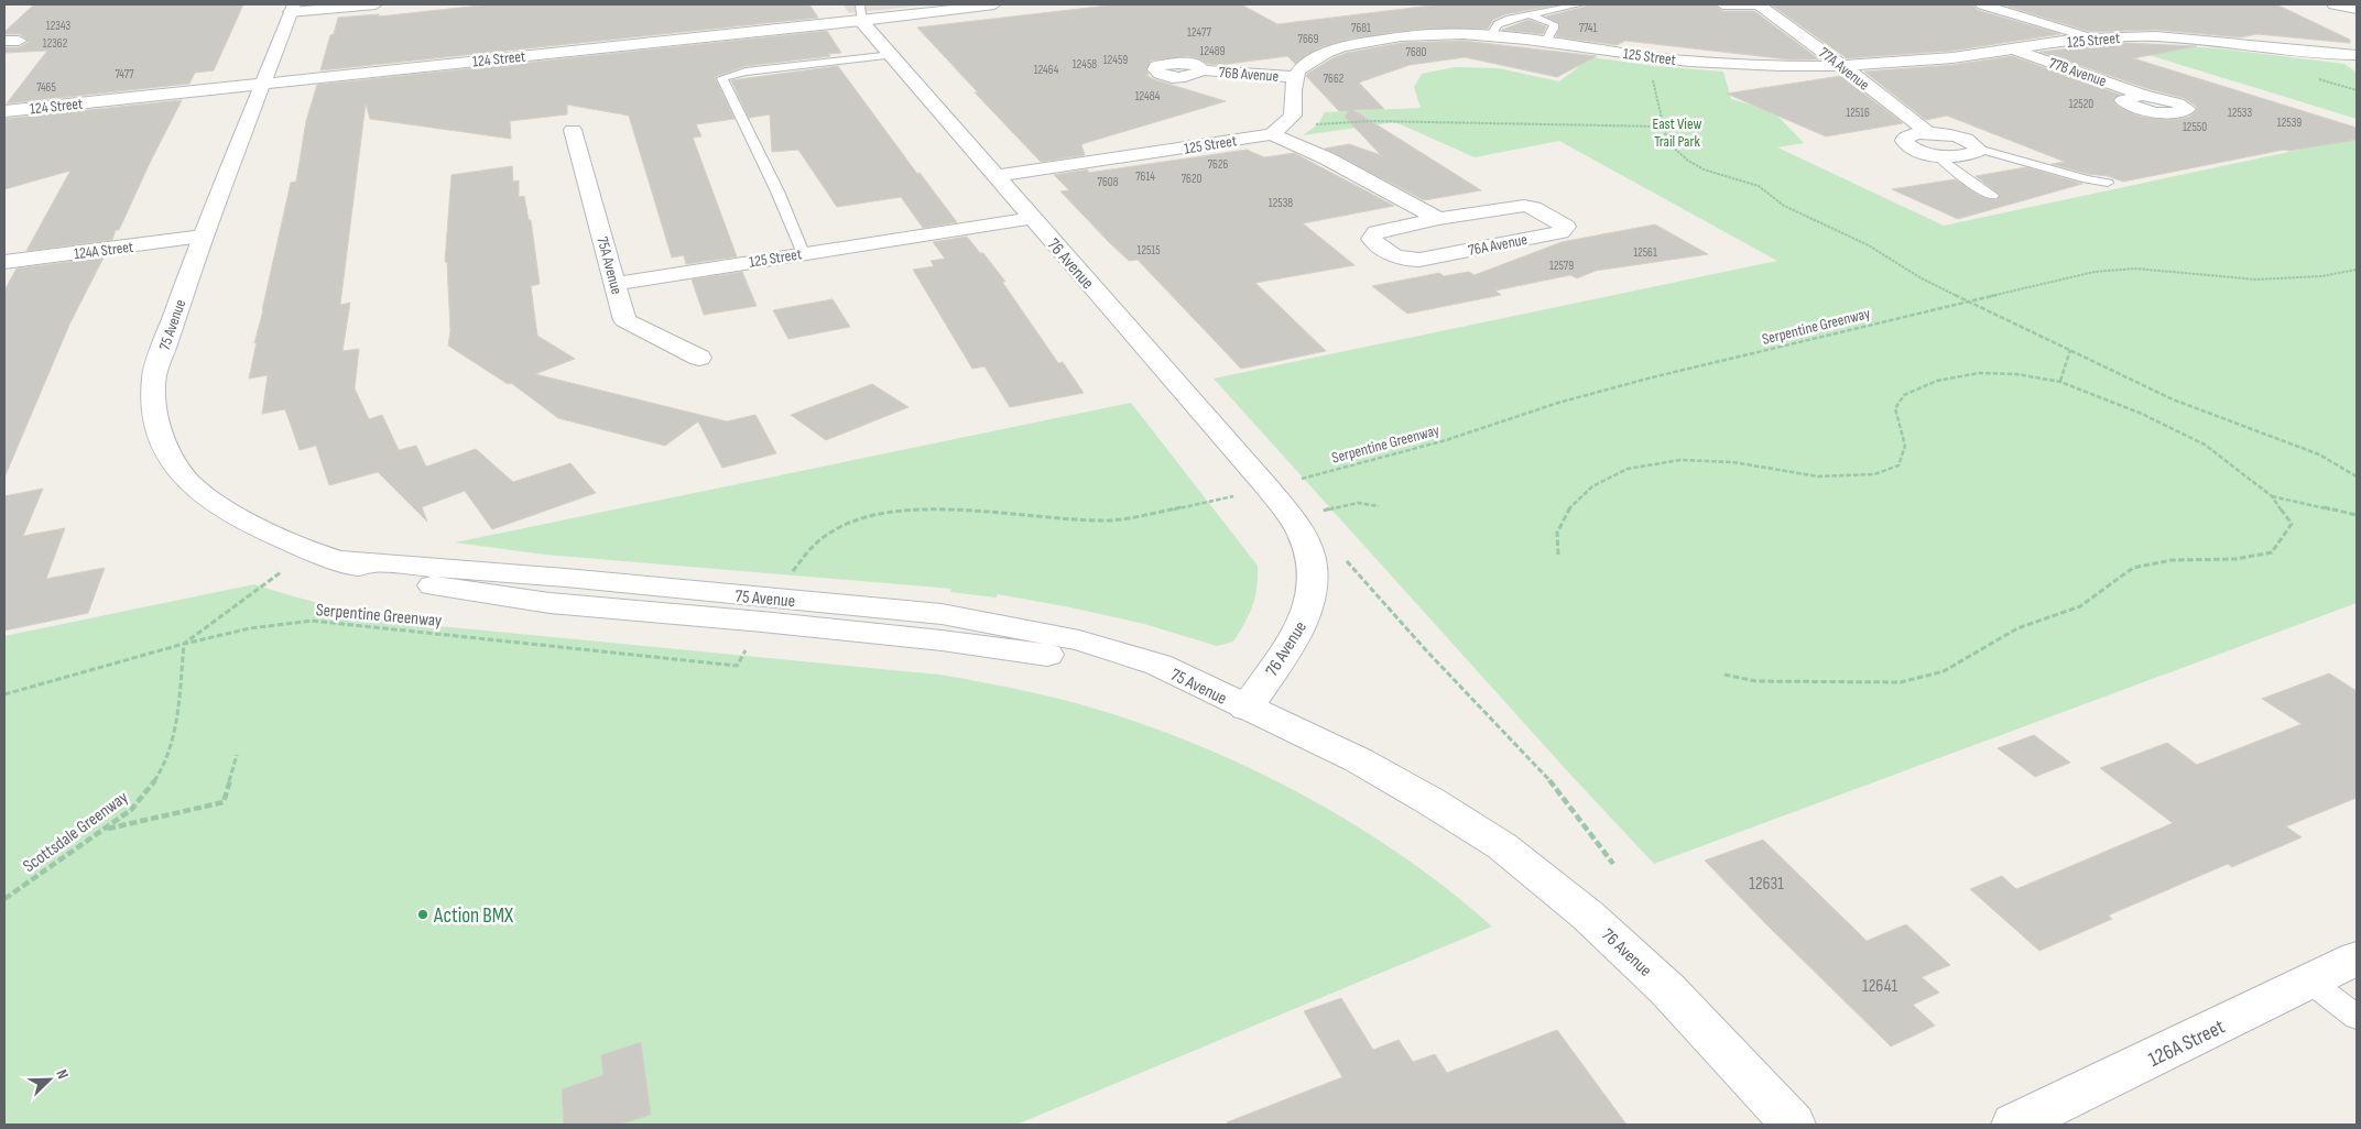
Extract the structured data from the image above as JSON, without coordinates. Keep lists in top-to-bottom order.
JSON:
{
  "streets": {
    "street": [
      "125 Street",
      "124 Street",
      "77A Avenue",
      "77B Avenue",
      "76B Avenue",
      "76A Avenue",
      "124A Street",
      "76 Avenue",
      "75A Avenue",
      "75 Avenue",
      "126A Street"
    ],
    "path": ["Serpentine Greenway", "Scottsdale Greenway"]
  },
  "crossings": [
    ["125 Street", "77A Avenue"],
    ["125 Street", "77B Avenue"],
    ["125 Street", "76B Avenue"],
    ["125 Street", "76 Avenue"],
    ["125 Street", "75A Avenue"],
    ["124 Street", "76 Avenue"],
    ["124 Street", "75 Avenue"],
    ["124A Street", "75 Avenue"],
    ["76 Avenue", "75 Avenue"],
    ["Serpentine Greenway", "Scottsdale Greenway"]
  ],
  "parks": ["East View Trail Park"],
  "places": ["Action BMX"],
  "house_numbers": [
    "12343",
    "7681",
    "7741",
    "12477",
    "7669",
    "12362",
    "12489",
    "7680",
    "12459",
    "12458",
    "12464",
    "7477",
    "7662",
    "7465",
    "12484",
    "12520",
    "12516",
    "12533",
    "12539",
    "12550",
    "7626",
    "7614",
    "7620",
    "7608",
    "12538",
    "12515",
    "12561",
    "12579",
    "12631",
    "12641"
  ],
  "north": "top right"
}
